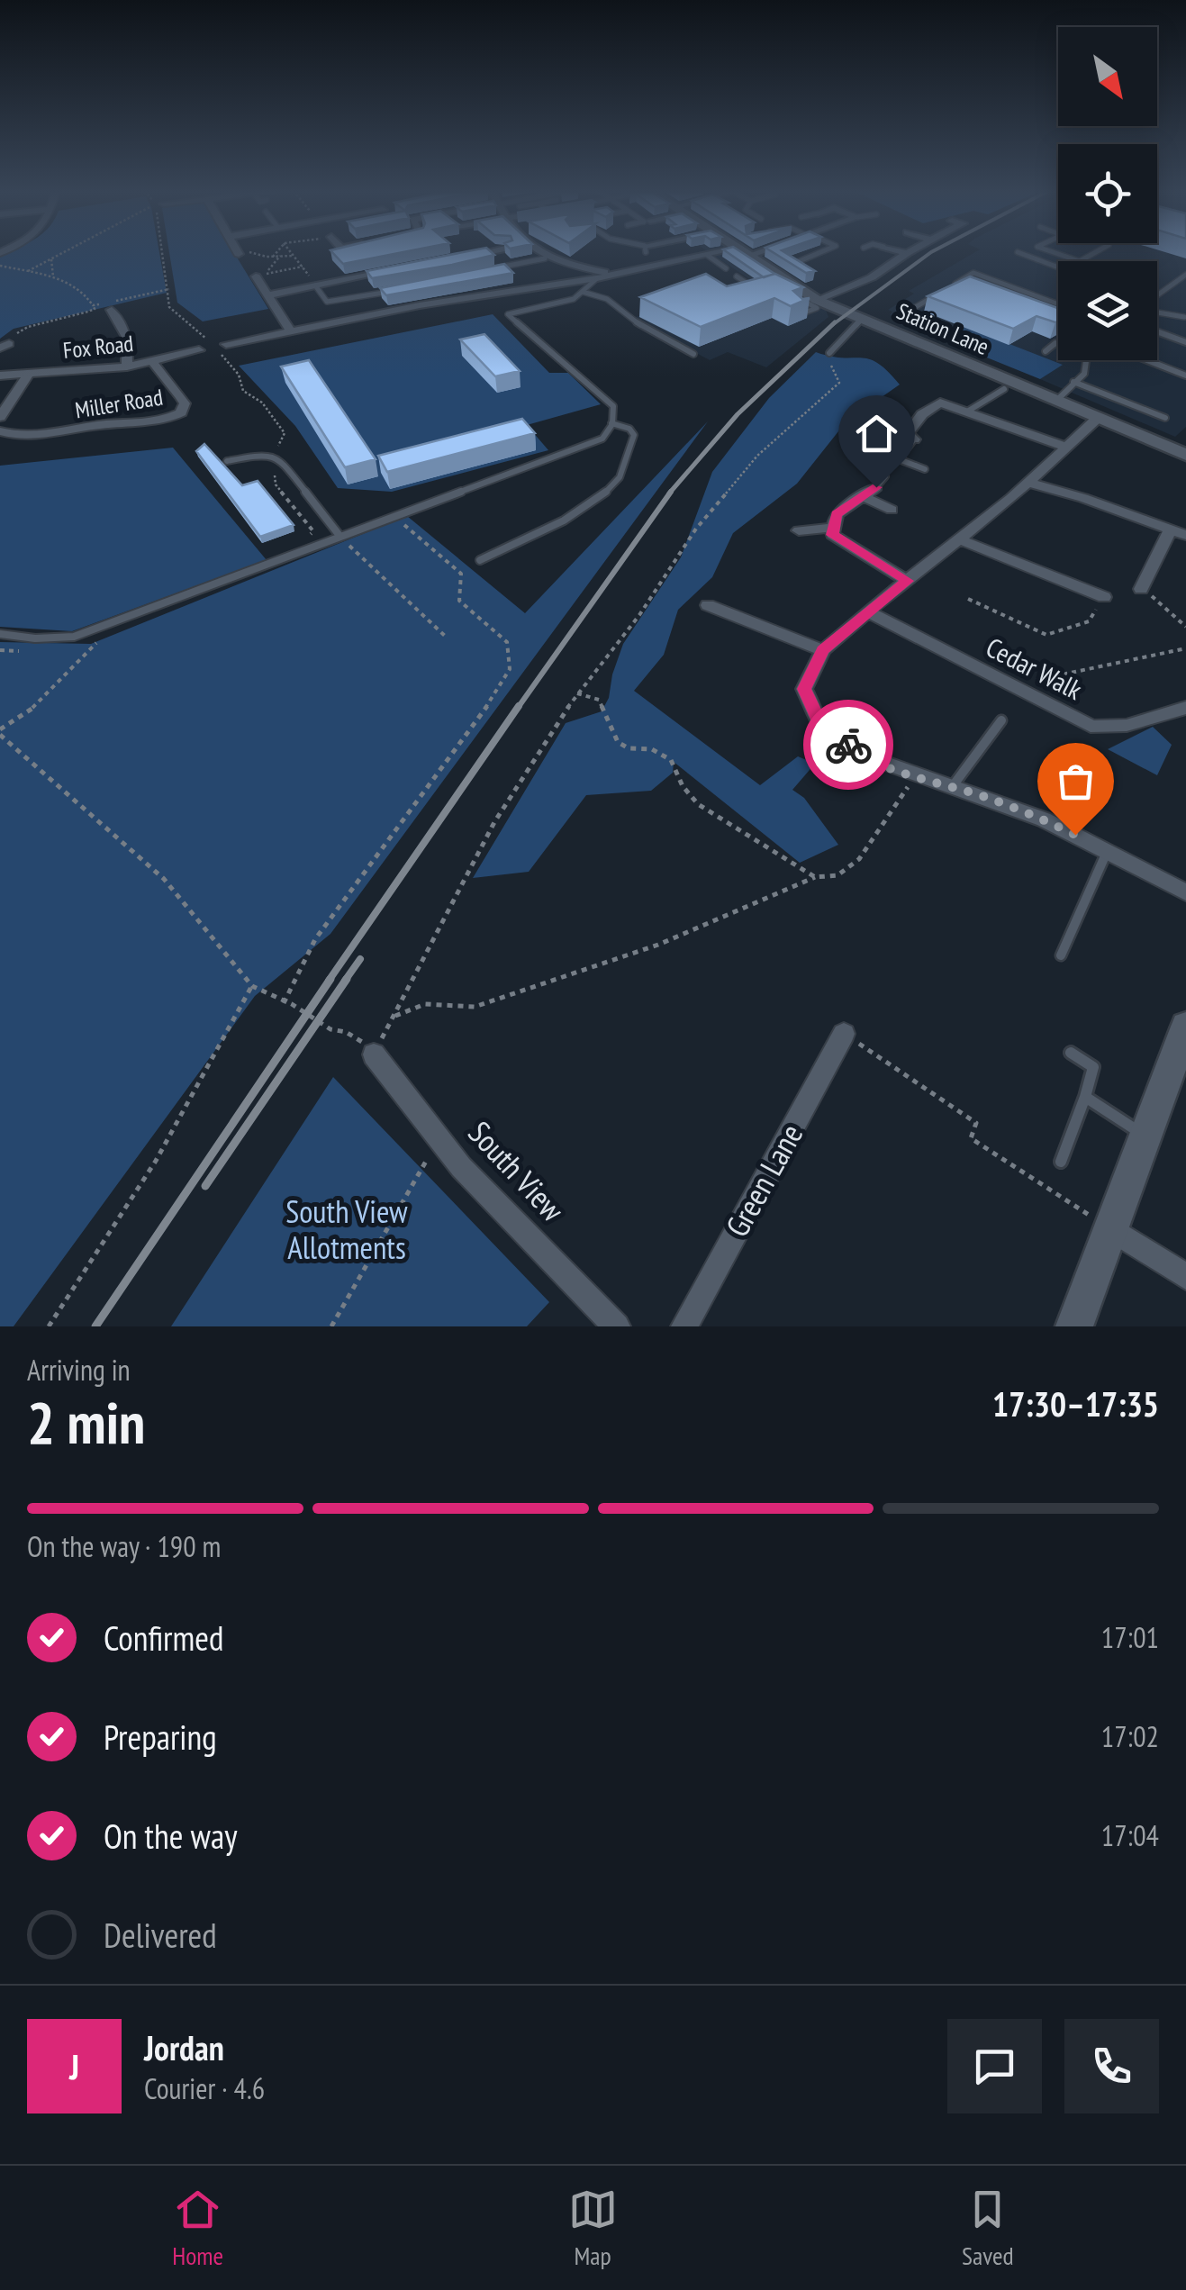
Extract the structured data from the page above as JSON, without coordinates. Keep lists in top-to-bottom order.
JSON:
{
  "streets": {
    "main road": ["Station Lane"],
    "street": [
      "Fox Road",
      "Miller Road",
      "Cedar Walk",
      "South View",
      "Green Lane"
    ]
  },
  "crossings": [
    ["Fox Road", "Miller Road"]
  ],
  "parks": ["South View Allotments"],
  "north": "bottom right",
  "page": {
    "heading": ["2 min", "Arriving in", "17:30–17:35"],
    "panel": ["Jordan", "Courier · 4.6"],
    "bar": "On the way · 190 m",
    "list": [
      ["Confirmed", "17:01"],
      ["Preparing", "17:02"],
      ["On the way", "17:04"],
      "Delivered"
    ],
    "round": "J",
    "tabs": ["Home", "Map", "Saved"]
  }
}
